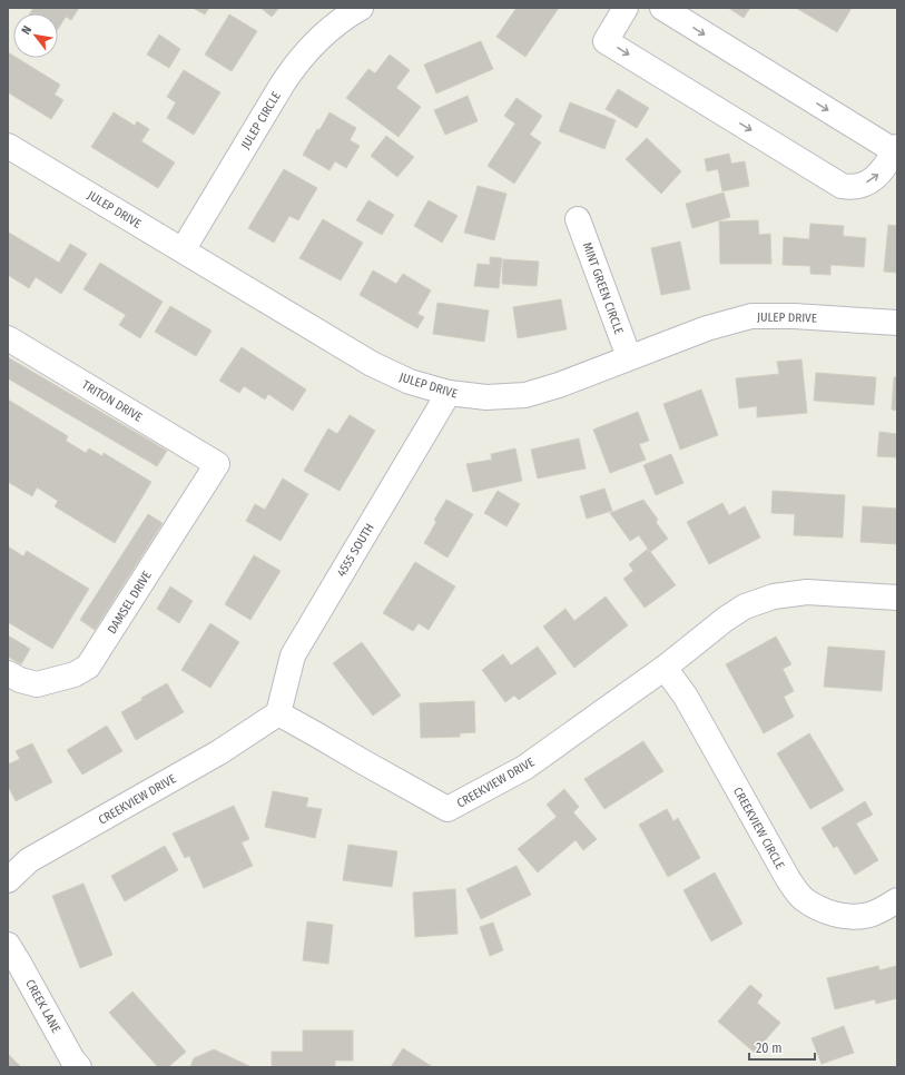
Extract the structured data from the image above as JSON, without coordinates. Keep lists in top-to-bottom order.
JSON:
{
  "streets": {
    "street": [
      "JULEP CIRCLE",
      "JULEP DRIVE",
      "MINT GREEN CIRCLE",
      "TRITON DRIVE",
      "4555 SOUTH",
      "DAMSEL DRIVE",
      "CREEKVIEW DRIVE",
      "CREEKVIEW CIRCLE",
      "CREEK LANE"
    ]
  },
  "crossings": [
    ["JULEP CIRCLE", "JULEP DRIVE"],
    ["JULEP DRIVE", "MINT GREEN CIRCLE"],
    ["JULEP DRIVE", "4555 SOUTH"],
    ["TRITON DRIVE", "DAMSEL DRIVE"],
    ["4555 SOUTH", "CREEKVIEW DRIVE"],
    ["CREEKVIEW DRIVE", "CREEKVIEW CIRCLE"]
  ],
  "scale_bar": "20 m",
  "north": "top left"
}
